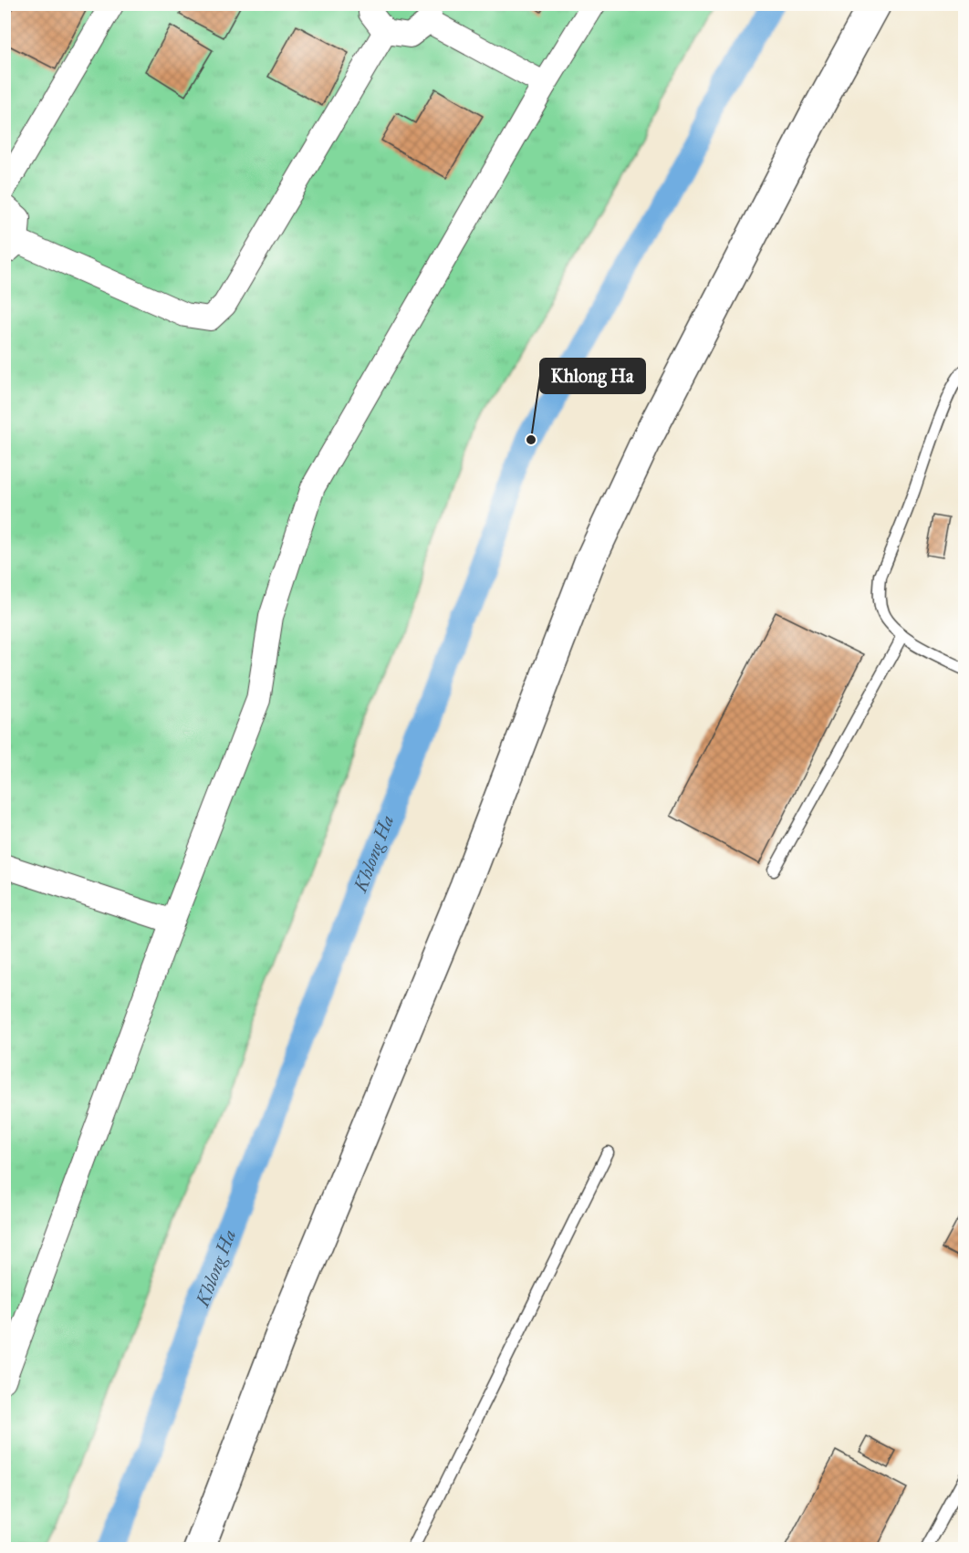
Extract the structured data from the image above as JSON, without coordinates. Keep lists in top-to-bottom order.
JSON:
{
  "water": ["Khlong Ha"],
  "places": ["Khlong Ha"]
}
